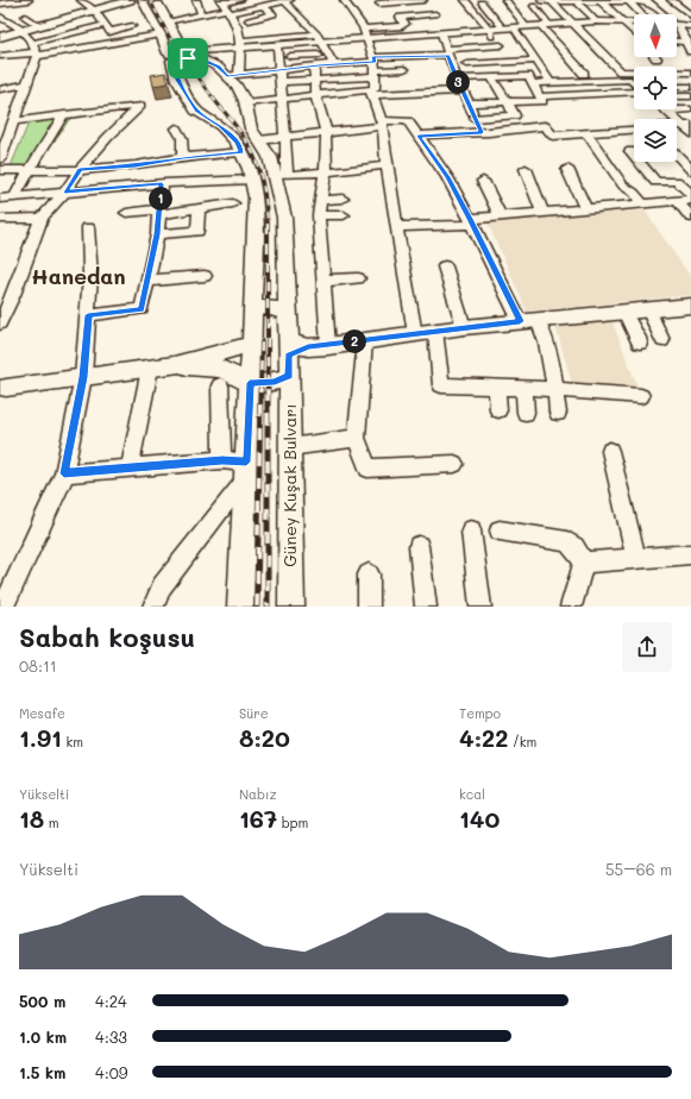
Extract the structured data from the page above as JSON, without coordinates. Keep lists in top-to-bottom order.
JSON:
{
  "streets": {
    "main road": ["Güney Kuşak Bulvarı"]
  },
  "districts": ["Hanedan"],
  "north": "bottom",
  "page": {
    "pins": ["3", "1", "2"],
    "heading": ["Sabah koşusu", "08:11"],
    "stats": [
      ["Mesafe", "1.91 km"],
      ["Süre", "8:20"],
      ["Tempo", "4:22 /km"],
      ["Yükselti", "18 m"],
      ["Nabız", "167 bpm"],
      ["kcal", "140"]
    ],
    "chart": ["Yükselti", "55–66 m"],
    "list": [
      {
        "name": "500 m",
        "note": "4:24"
      },
      {
        "name": "1.0 km",
        "note": "4:33"
      },
      {
        "name": "1.5 km",
        "note": "4:09"
      }
    ]
  }
}
